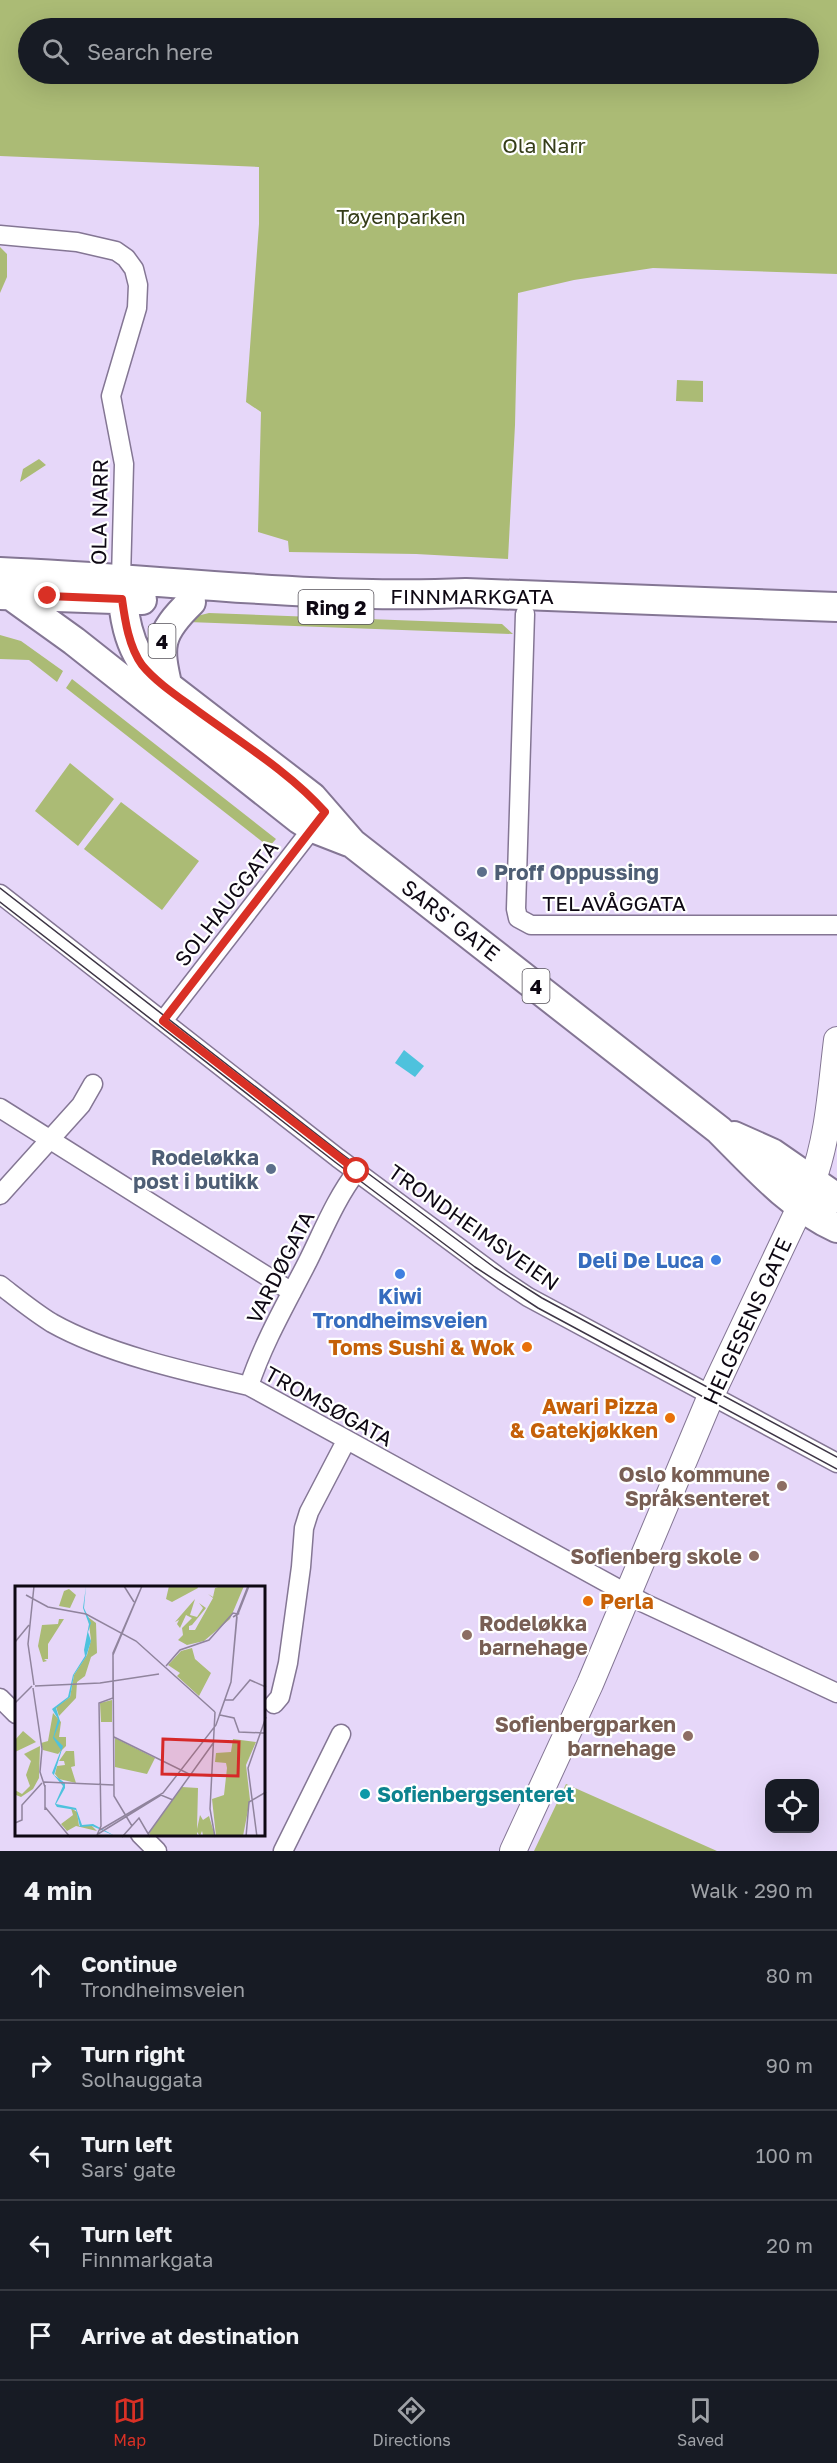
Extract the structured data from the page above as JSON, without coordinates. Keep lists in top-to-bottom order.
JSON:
{
  "streets": {
    "main road": [
      "FINNMARKGATA",
      "Ring 2",
      "4",
      "SARS' GATE"
    ],
    "street": [
      "OLA NARR",
      "SOLHAUGGATA",
      "TELAVÅGGATA",
      "TRONDHEIMSVEIEN",
      "VARDØGATA",
      "HELGESENS GATE",
      "TROMSØGATA"
    ]
  },
  "crossings": [
    ["OLA NARR", "FINNMARKGATA"],
    ["OLA NARR", "SARS' GATE"],
    ["FINNMARKGATA", "4"],
    ["FINNMARKGATA", "TELAVÅGGATA"],
    ["FINNMARKGATA", "SARS' GATE"],
    ["4", "SARS' GATE"],
    ["SOLHAUGGATA", "SARS' GATE"],
    ["SOLHAUGGATA", "TRONDHEIMSVEIEN"],
    ["SARS' GATE", "HELGESENS GATE"],
    ["TRONDHEIMSVEIEN", "VARDØGATA"],
    ["TRONDHEIMSVEIEN", "HELGESENS GATE"],
    ["VARDØGATA", "TROMSØGATA"],
    ["HELGESENS GATE", "TROMSØGATA"]
  ],
  "parks": ["Ola Narr", "Tøyenparken"],
  "places": [
    "Proff Oppussing",
    "Rodeløkka post i butikk",
    "Deli De Luca",
    "Kiwi Trondheimsveien",
    "Toms Sushi & Wok",
    "Awari Pizza & Gatekjøkken",
    "Oslo kommune Språksenteret",
    "Sofienberg skole",
    "Perla",
    "Rodeløkka barnehage",
    "Sofienbergparken barnehage",
    "Sofienbergsenteret"
  ],
  "page": {
    "search": "Search here",
    "heading": ["4 min", "Walk · 290 m"],
    "list": [
      ["Continue", "Trondheimsveien", "80 m"],
      ["Turn right", "Solhauggata", "90 m"],
      ["Turn left", "Sars' gate", "100 m"],
      ["Turn left", "Finnmarkgata", "20 m"],
      "Arrive at destination"
    ],
    "nav": ["Map", "Directions", "Saved"]
  }
}
